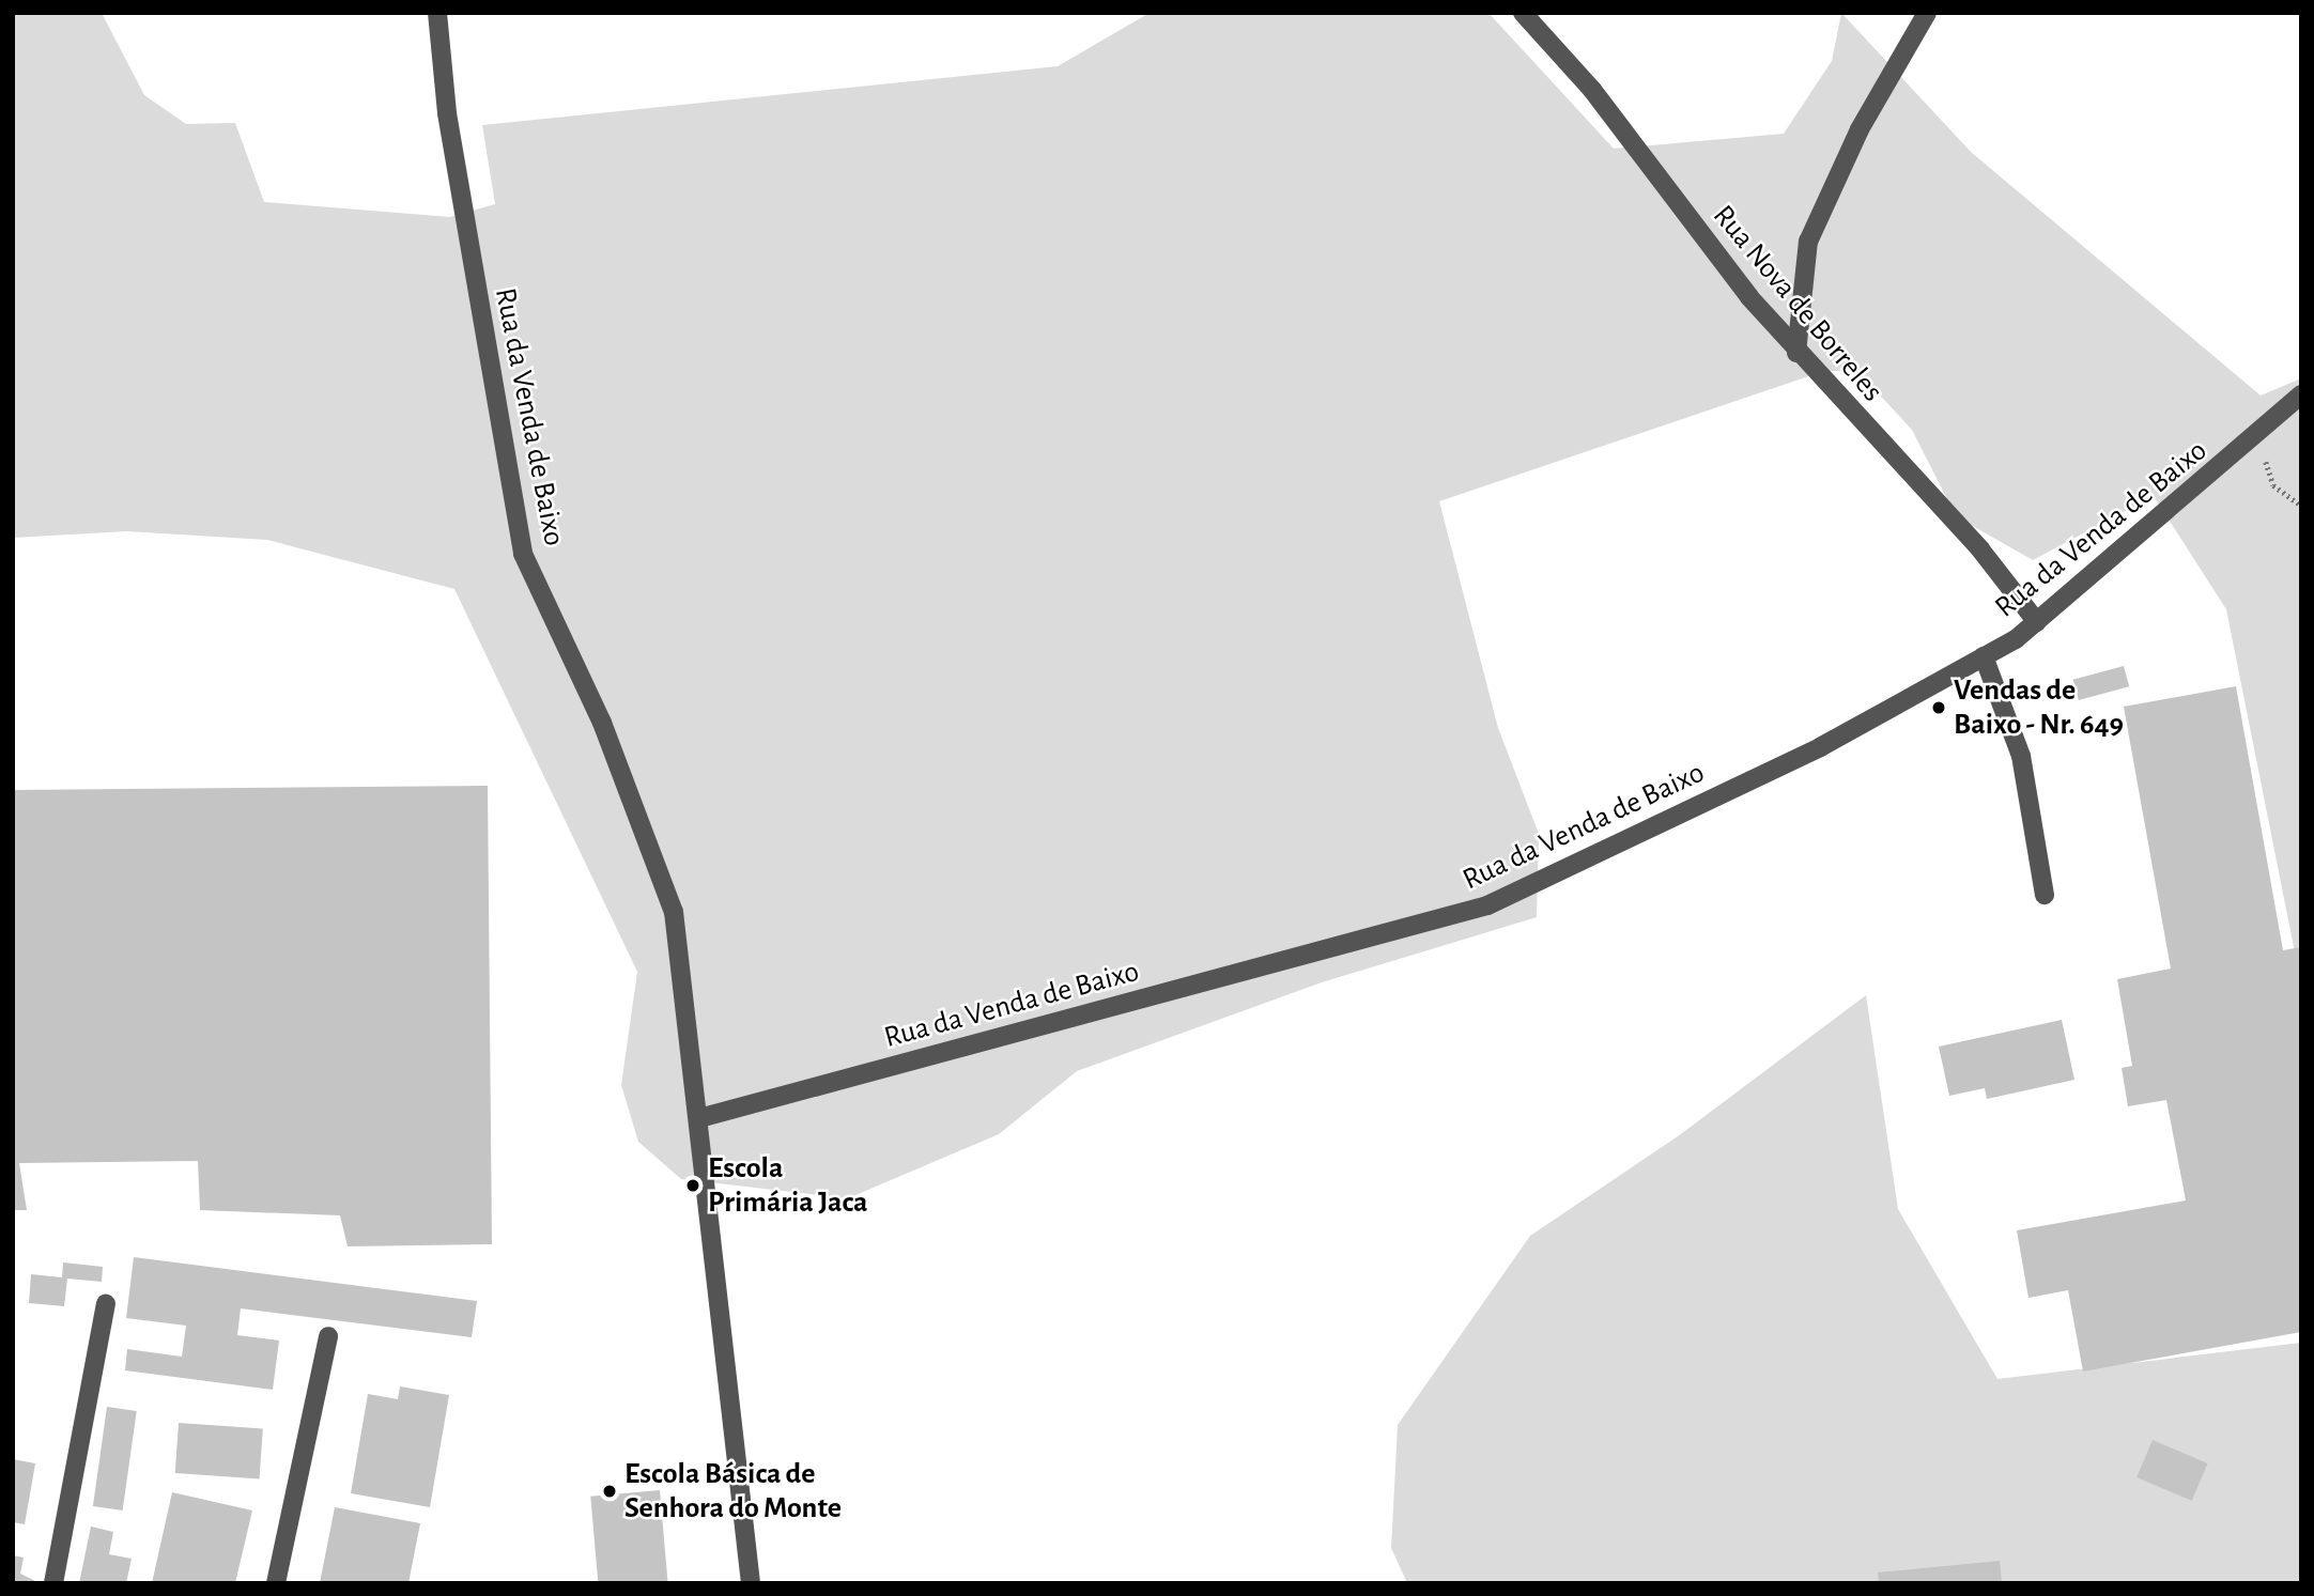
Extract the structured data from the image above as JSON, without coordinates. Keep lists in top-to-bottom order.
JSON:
{
  "streets": {
    "street": ["Rua Nova de Borreles", "Rua da Venda de Baixo"]
  },
  "crossings": [
    ["Rua Nova de Borreles", "Rua da Venda de Baixo"]
  ],
  "places": ["Vendas de Baixo - Nr. 649", "Escola Primária Jaca", "Escola Básica de Senhora do Monte"]
}
